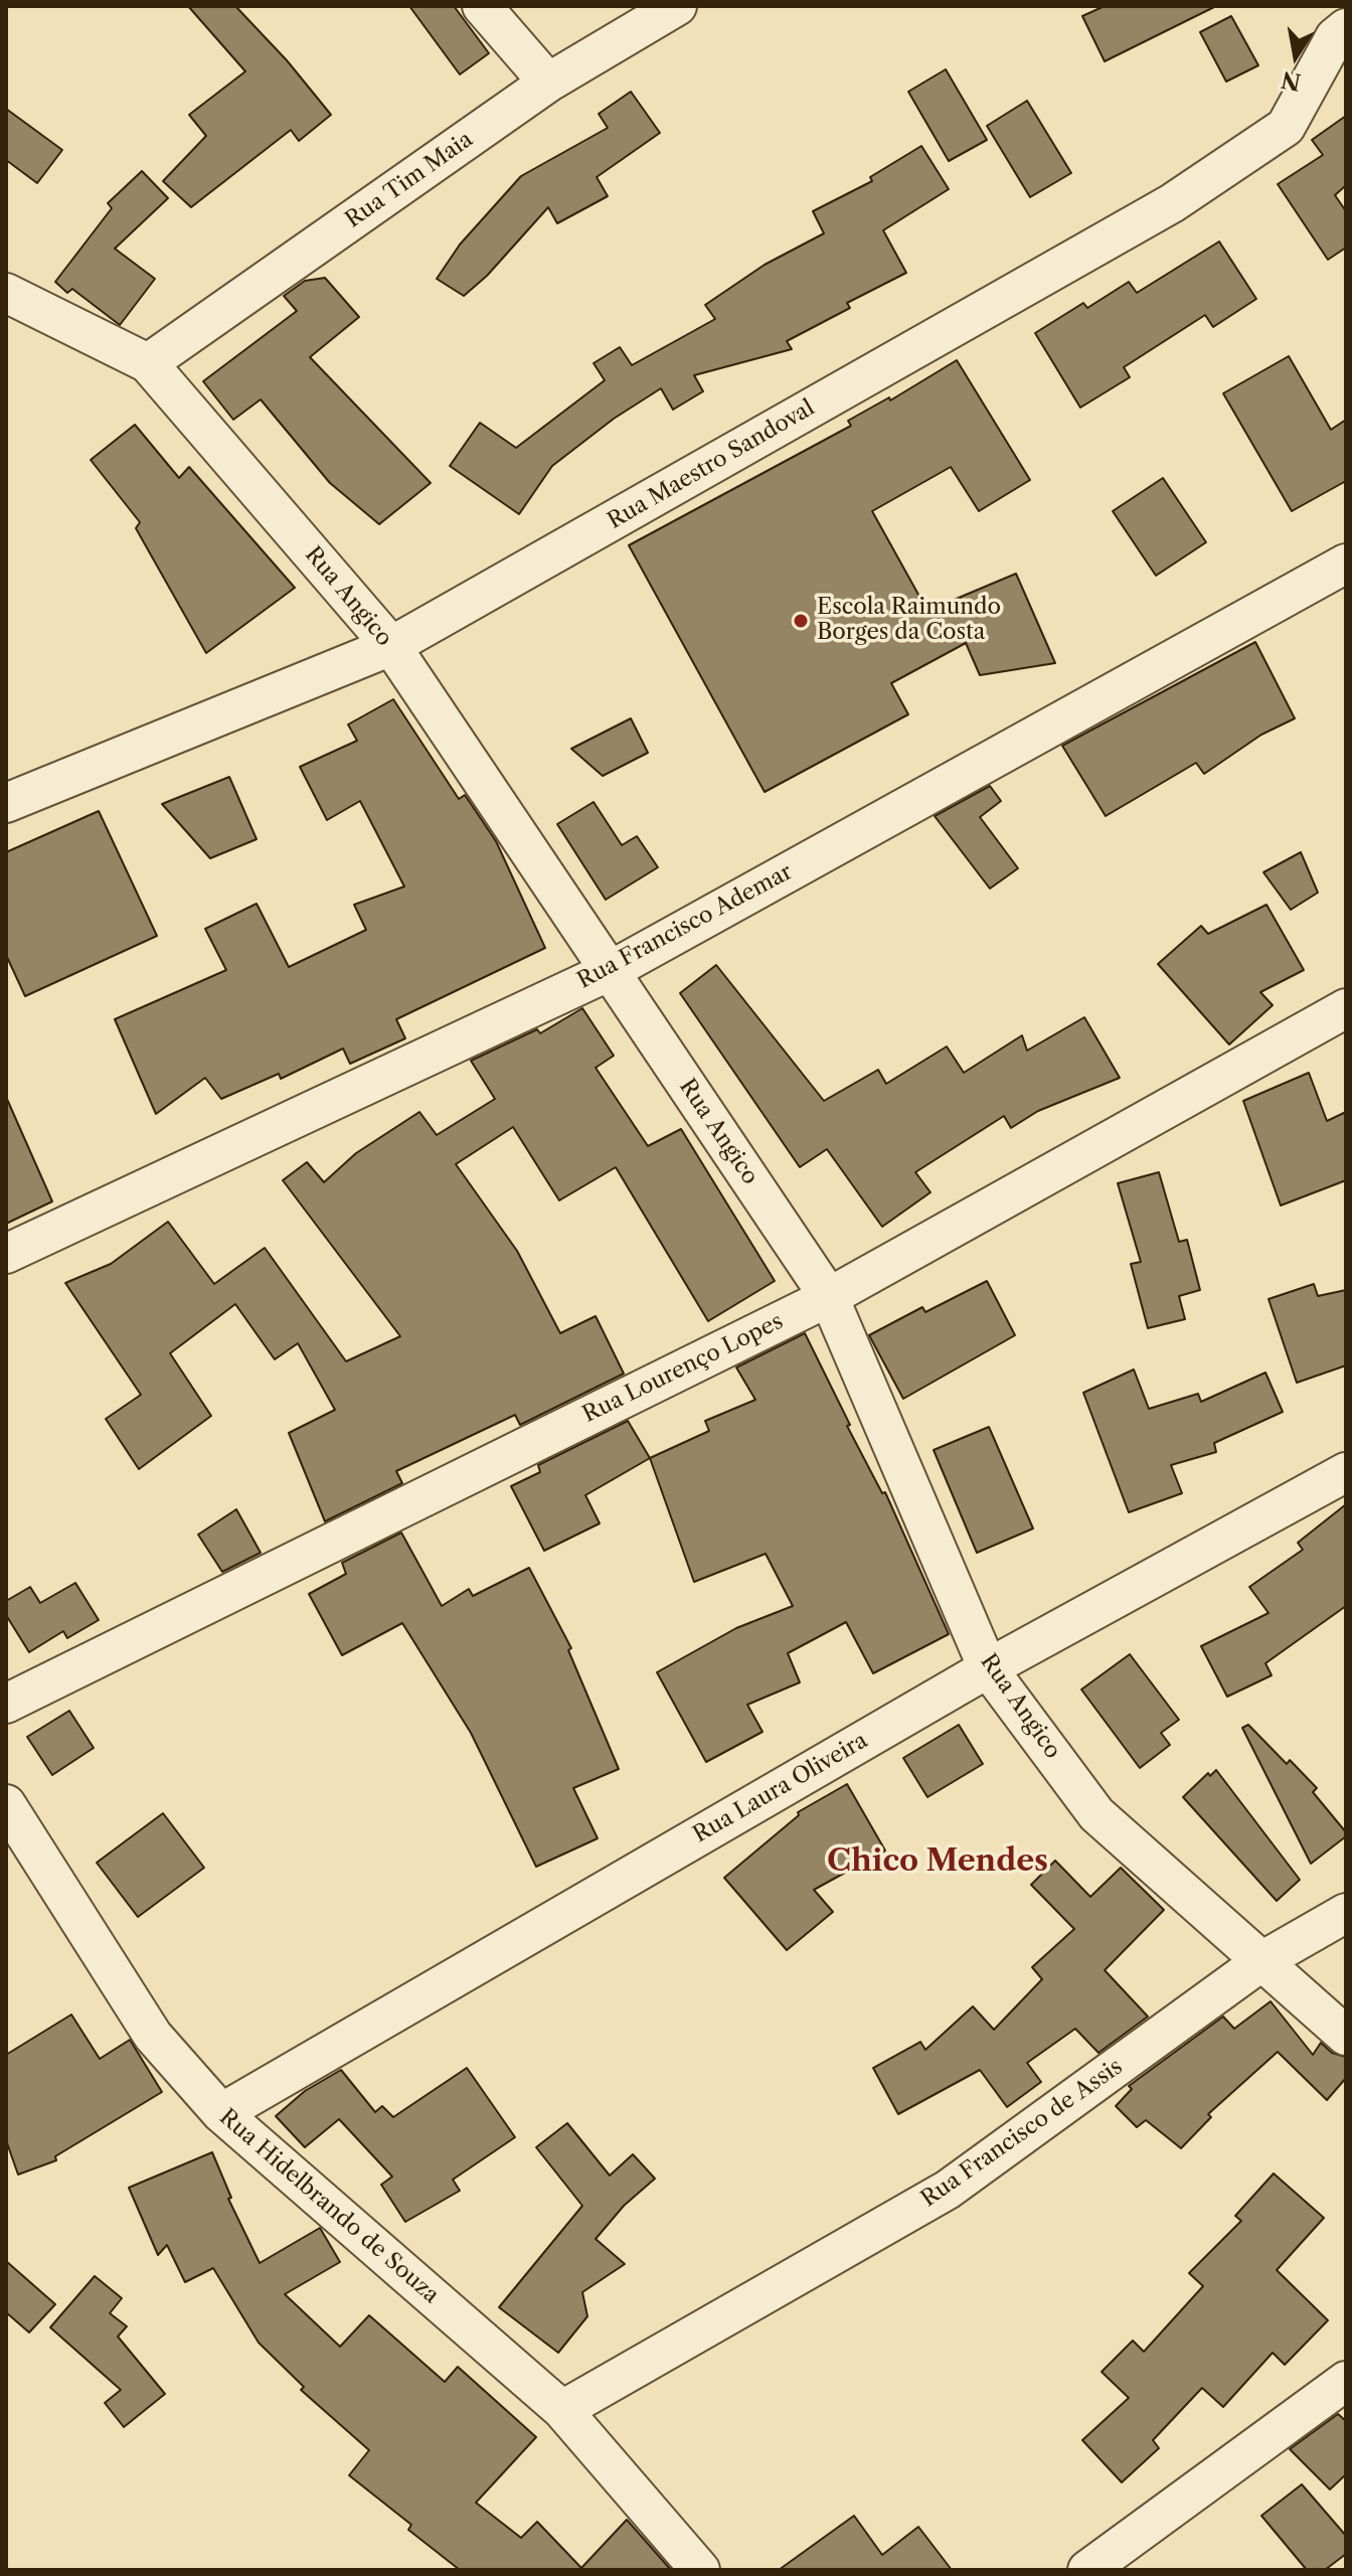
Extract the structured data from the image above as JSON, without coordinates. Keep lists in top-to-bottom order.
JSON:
{
  "streets": {
    "street": [
      "Rua Tim Maia",
      "Rua Maestro Sandoval",
      "Rua Angico",
      "Rua Francisco Ademar",
      "Rua Lourenço Lopes",
      "Rua Laura Oliveira",
      "Rua Francisco de Assis",
      "Rua Hidelbrando de Souza"
    ]
  },
  "crossings": [
    ["Rua Tim Maia", "Rua Angico"],
    ["Rua Maestro Sandoval", "Rua Angico"],
    ["Rua Angico", "Rua Francisco Ademar"],
    ["Rua Angico", "Rua Lourenço Lopes"],
    ["Rua Angico", "Rua Laura Oliveira"],
    ["Rua Angico", "Rua Francisco de Assis"],
    ["Rua Laura Oliveira", "Rua Hidelbrando de Souza"],
    ["Rua Francisco de Assis", "Rua Hidelbrando de Souza"]
  ],
  "districts": ["Chico Mendes"],
  "places": ["Escola Raimundo Borges da Costa"],
  "north": "bottom"
}
